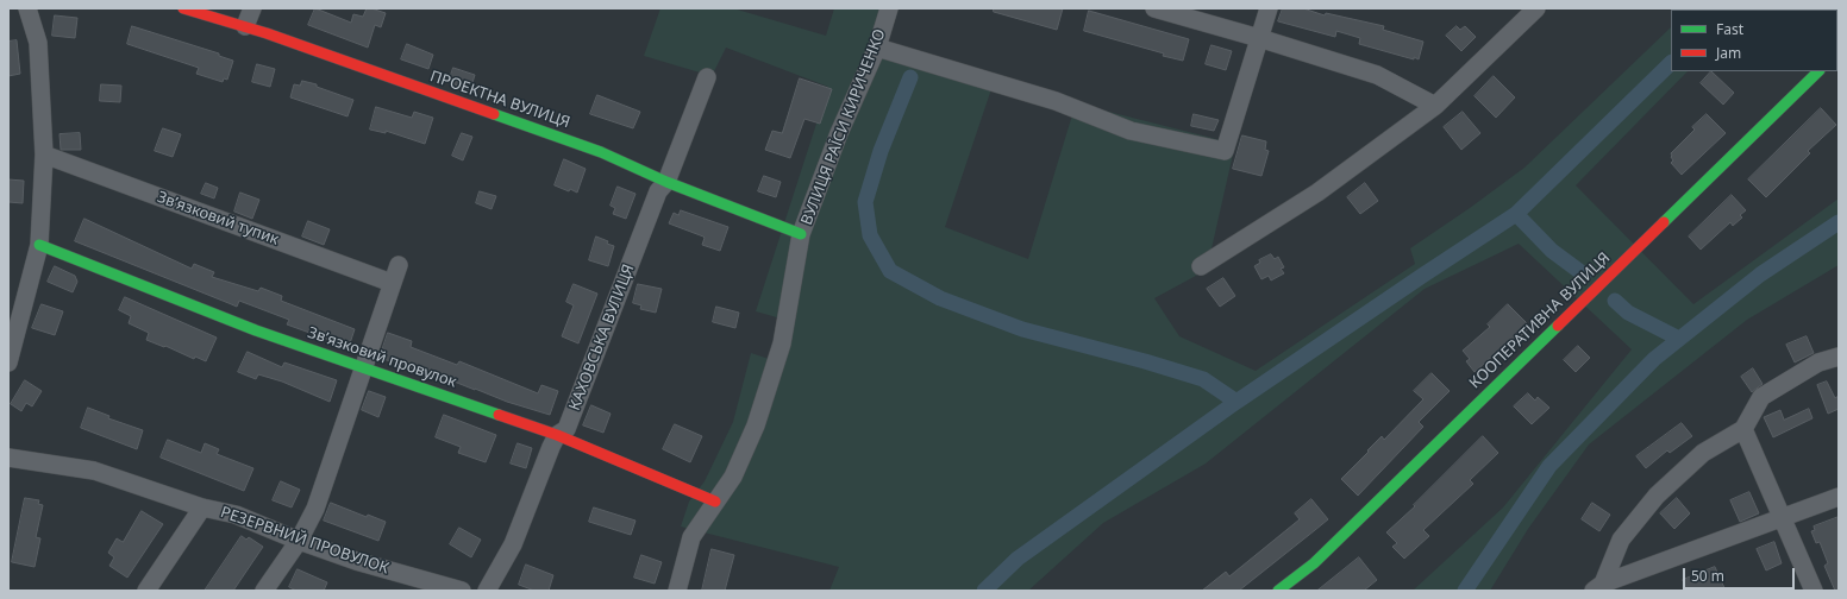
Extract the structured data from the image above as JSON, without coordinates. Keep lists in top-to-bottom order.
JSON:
{
  "streets": {
    "street": [
      "ПРОЕКТНА ВУЛИЦЯ",
      "ВУЛИЦЯ РАЇСИ КИРИЧЕНКО",
      "Звʼязковий тупик",
      "КООПЕРАТИВНА ВУЛИЦЯ",
      "КАХОВСЬКА ВУЛИЦЯ",
      "Звʼязковий провулок",
      "РЕЗЕРВНИЙ ПРОВУЛОК"
    ]
  },
  "crossings": [
    ["ПРОЕКТНА ВУЛИЦЯ", "ВУЛИЦЯ РАЇСИ КИРИЧЕНКО"],
    ["ПРОЕКТНА ВУЛИЦЯ", "КАХОВСЬКА ВУЛИЦЯ"],
    ["ВУЛИЦЯ РАЇСИ КИРИЧЕНКО", "Звʼязковий провулок"],
    ["КАХОВСЬКА ВУЛИЦЯ", "Звʼязковий провулок"]
  ],
  "legend": ["Fast", "Jam"],
  "scale_bar": "50 m"
}
